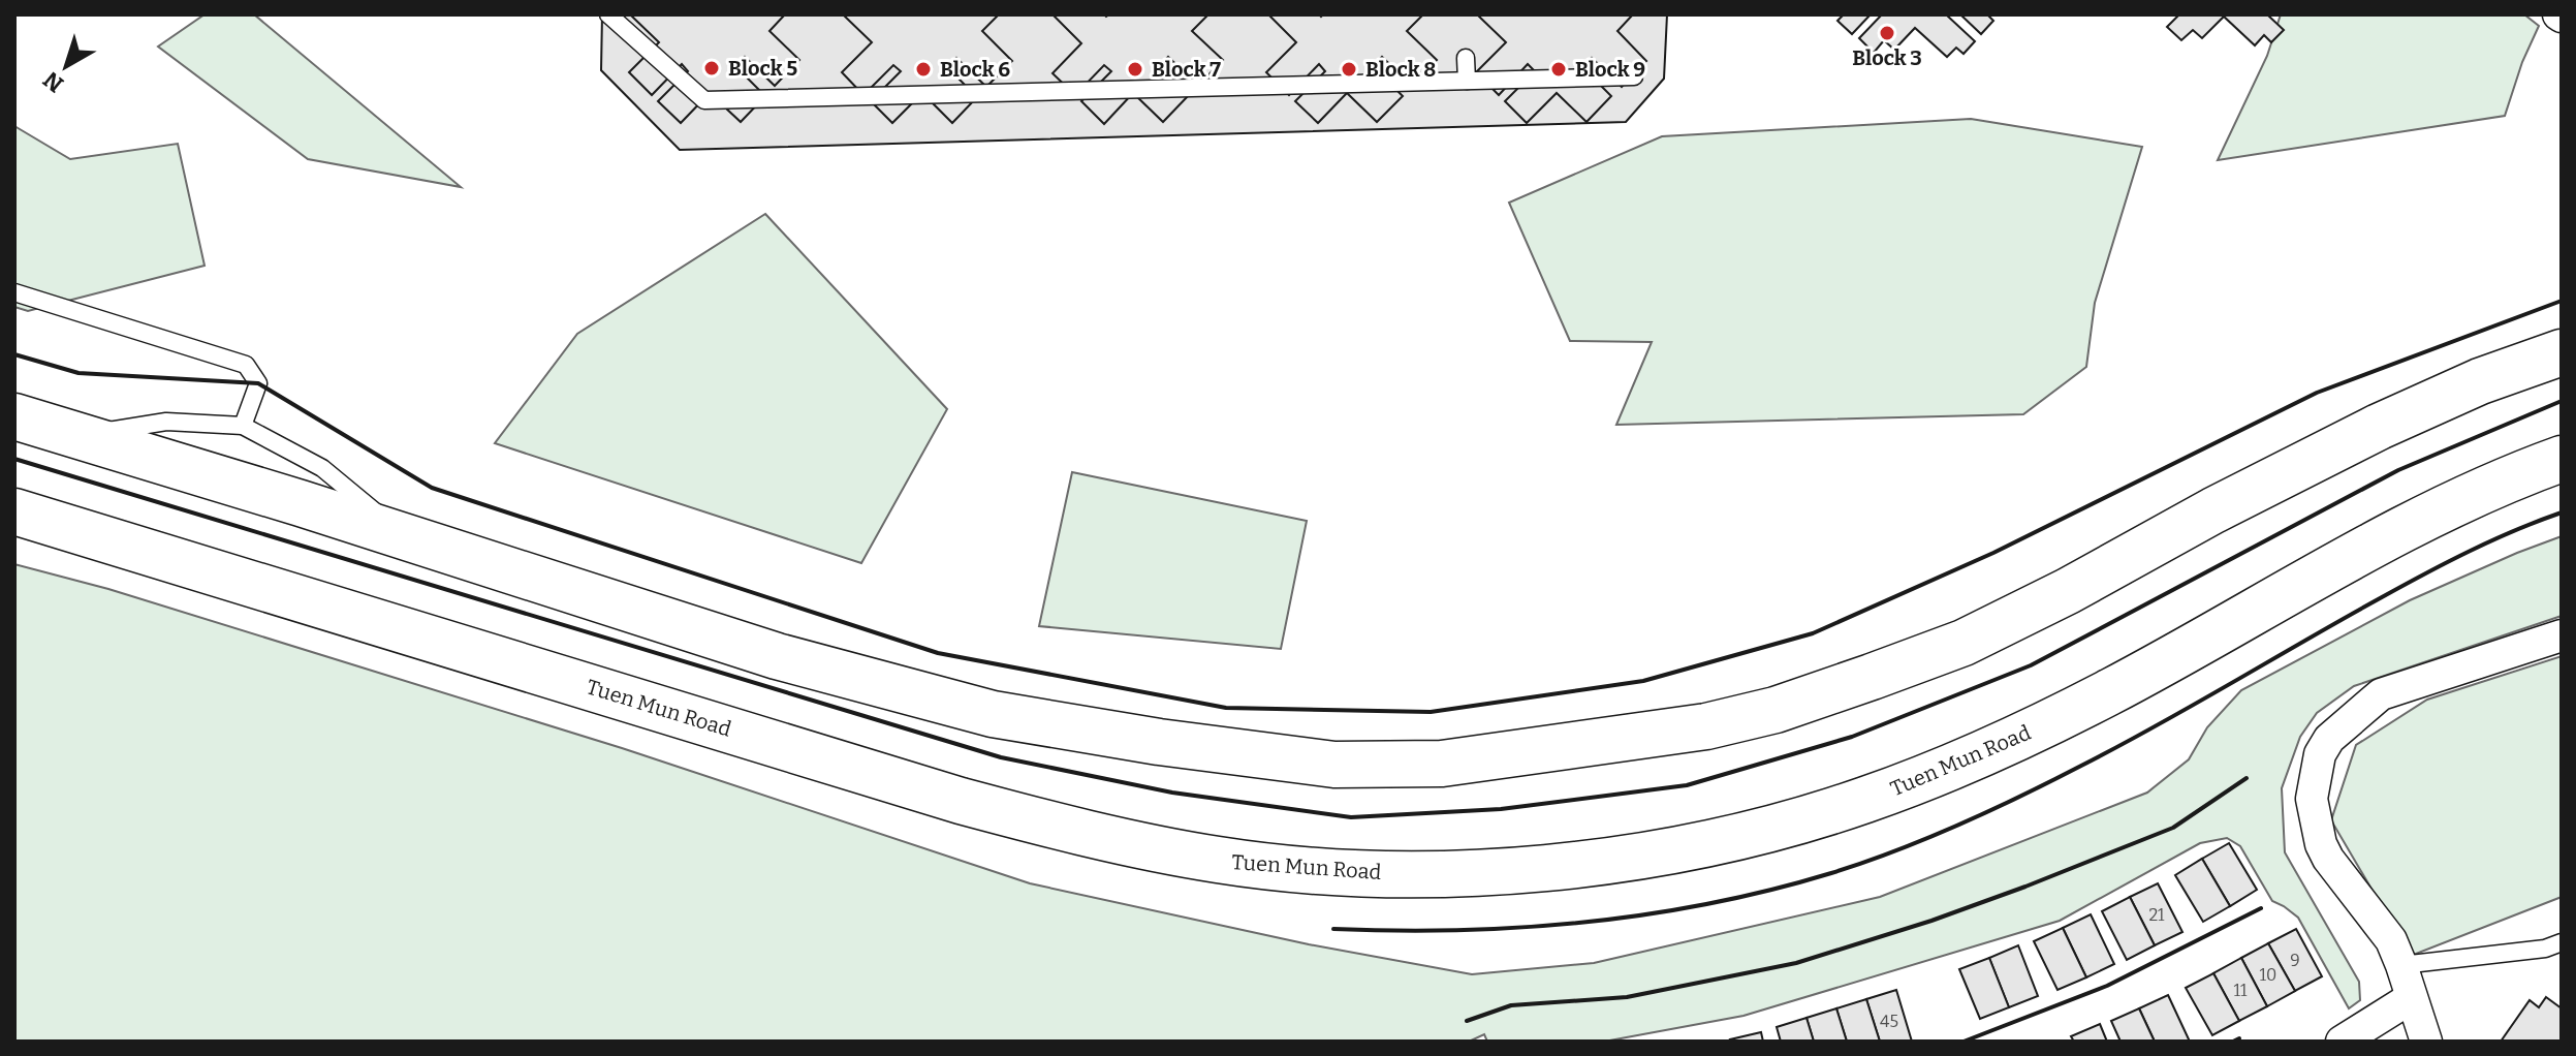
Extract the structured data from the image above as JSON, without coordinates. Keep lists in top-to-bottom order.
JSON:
{
  "streets": {
    "highway": ["Tuen Mun Road"]
  },
  "places": [
    "Block 3",
    "Block 5",
    "Block 6",
    "Block 7",
    "Block 8",
    "Block 9"
  ],
  "house_numbers": [
    "21",
    "9",
    "10",
    "11",
    "45"
  ],
  "north": "bottom left"
}
